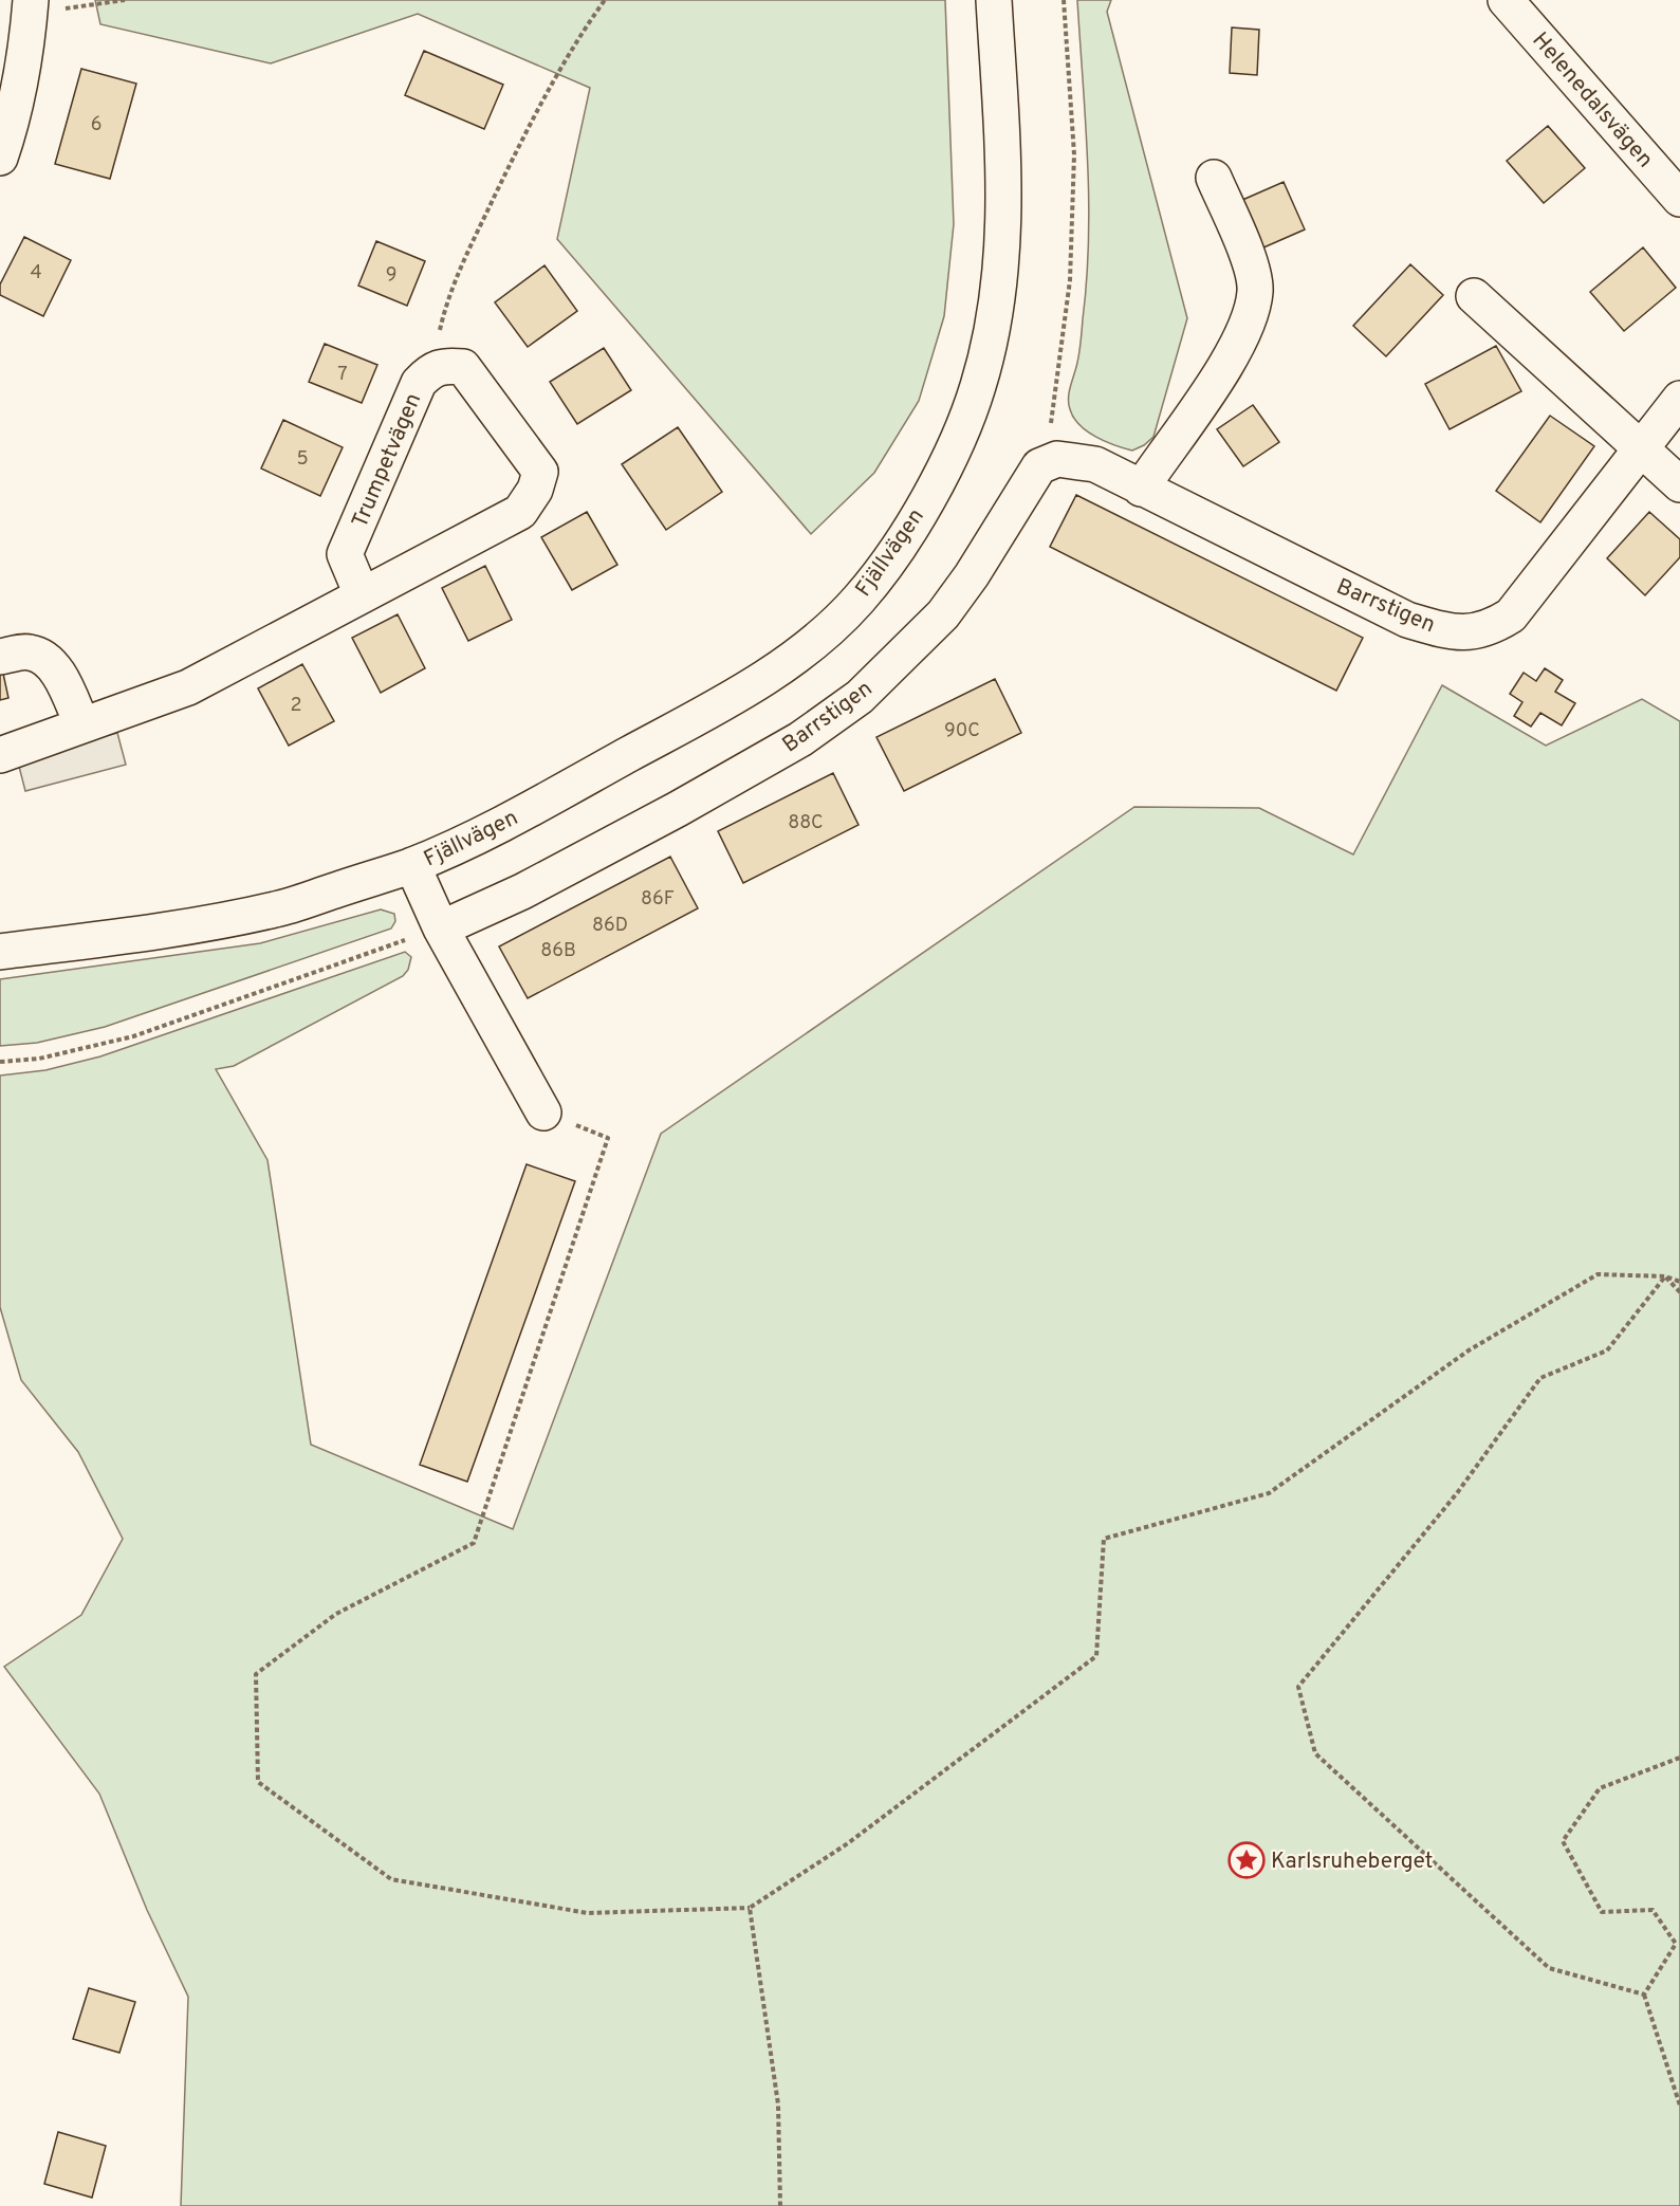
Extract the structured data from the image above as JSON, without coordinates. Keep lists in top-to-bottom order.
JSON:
{
  "streets": {
    "street": [
      "Helenedalsvägen",
      "Trumpetvägen",
      "Fjällvägen",
      "Barrstigen"
    ]
  },
  "crossings": [
    ["Fjällvägen", "Barrstigen"]
  ],
  "places": {
    "place": ["Karlsruheberget"]
  },
  "house_numbers": [
    "6",
    "4",
    "9",
    "7",
    "5",
    "2",
    "90C",
    "88C",
    "86F",
    "86D",
    "86B"
  ]
}
